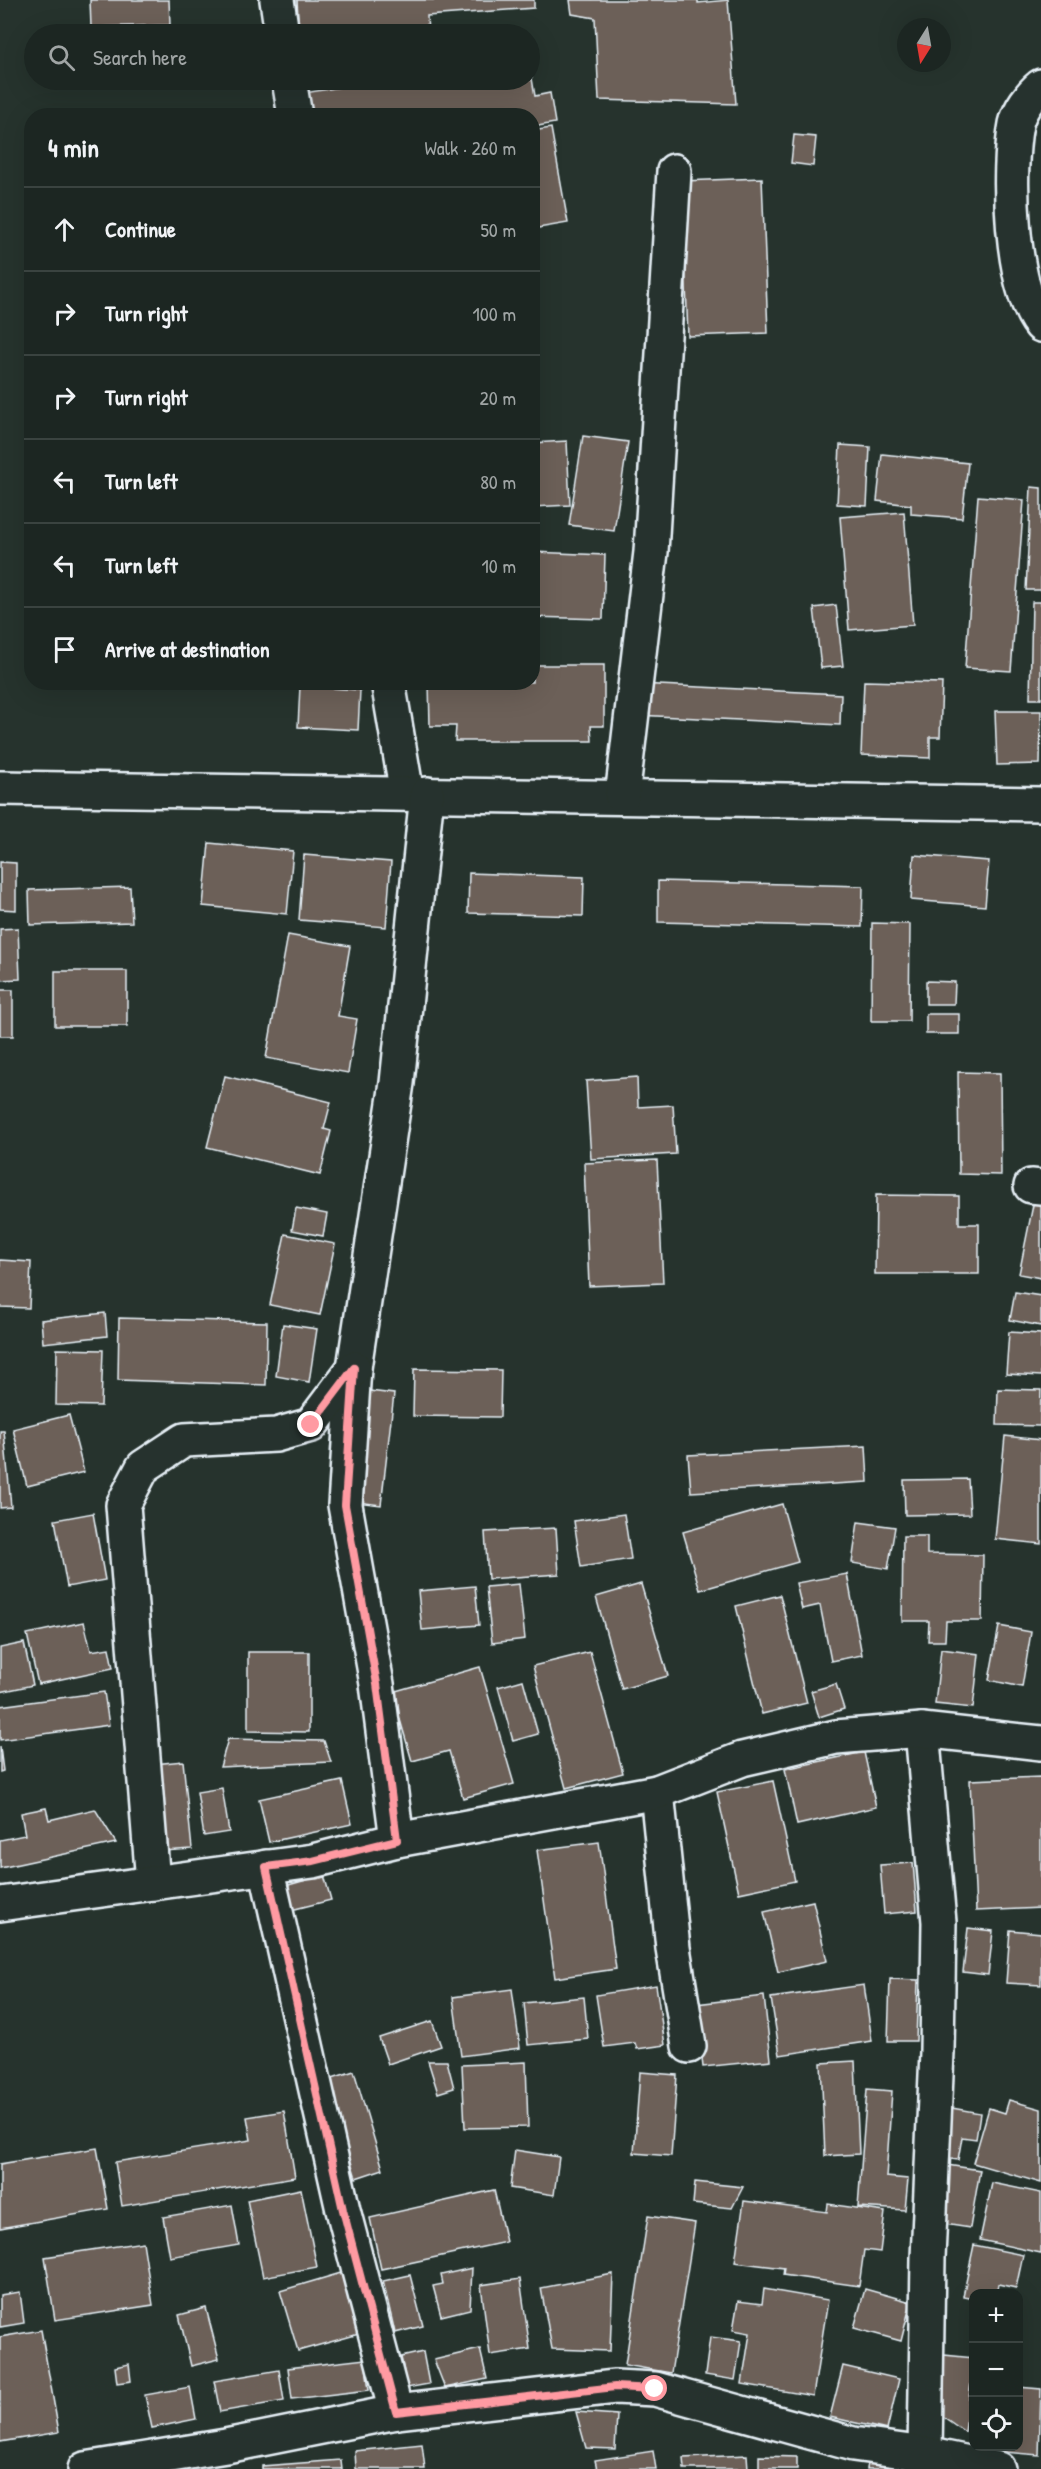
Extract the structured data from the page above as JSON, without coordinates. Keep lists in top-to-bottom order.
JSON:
{
  "north": "bottom",
  "page": {
    "search": "Search here",
    "heading": ["4 min", "Walk · 260 m"],
    "list": [
      ["Continue", "50 m"],
      ["Turn right", "100 m"],
      ["Turn right", "20 m"],
      ["Turn left", "80 m"],
      ["Turn left", "10 m"],
      "Arrive at destination"
    ],
    "map_buttons": ["+", "−"]
  }
}
